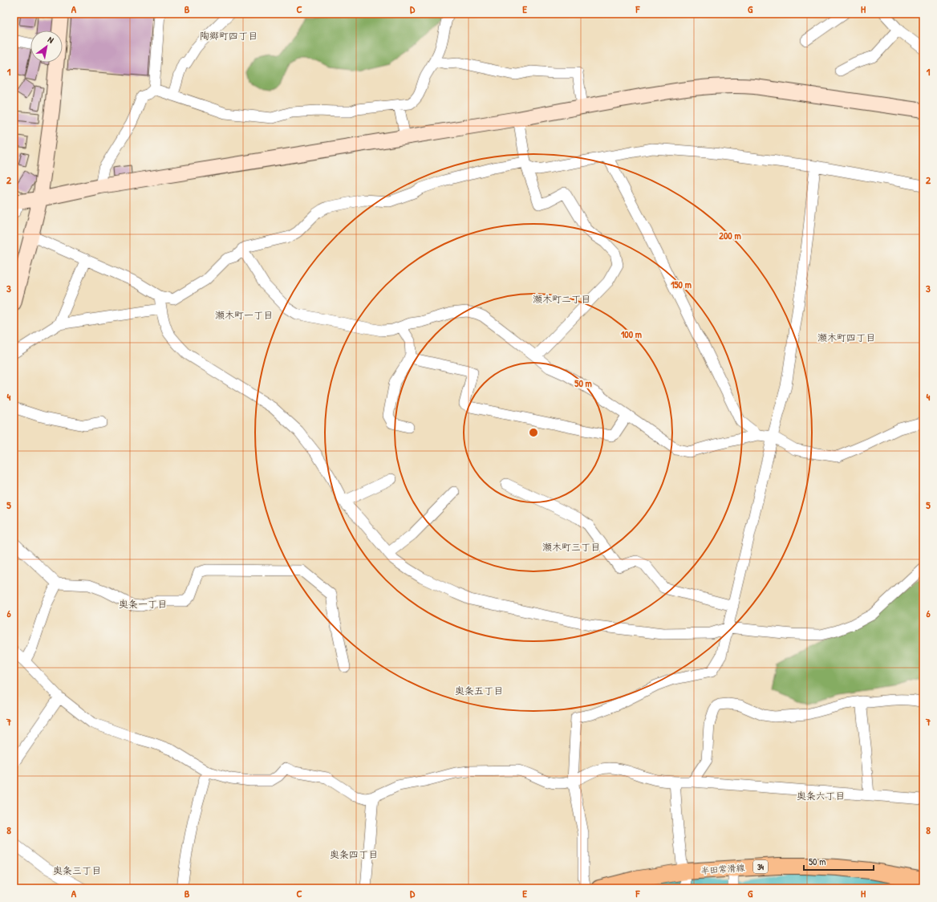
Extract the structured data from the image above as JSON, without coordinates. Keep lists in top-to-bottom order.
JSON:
{
  "streets": {
    "main road": ["34", "半田常滑線"]
  },
  "districts": [
    "陶郷町四丁目",
    "瀬木町二丁目",
    "瀬木町一丁目",
    "瀬木町四丁目",
    "瀬木町三丁目",
    "奥条一丁目",
    "奥条五丁目",
    "奥条六丁目",
    "奥条四丁目",
    "奥条三丁目"
  ],
  "scale_bar": "50 m",
  "north": "top right",
  "grid": {
    "columns": [
      "A",
      "B",
      "C",
      "D",
      "E",
      "F",
      "G",
      "H"
    ],
    "rows": [
      "1",
      "2",
      "3",
      "4",
      "5",
      "6",
      "7",
      "8"
    ]
  },
  "rings": [
    "200 m",
    "150 m",
    "100 m",
    "50 m"
  ]
}
